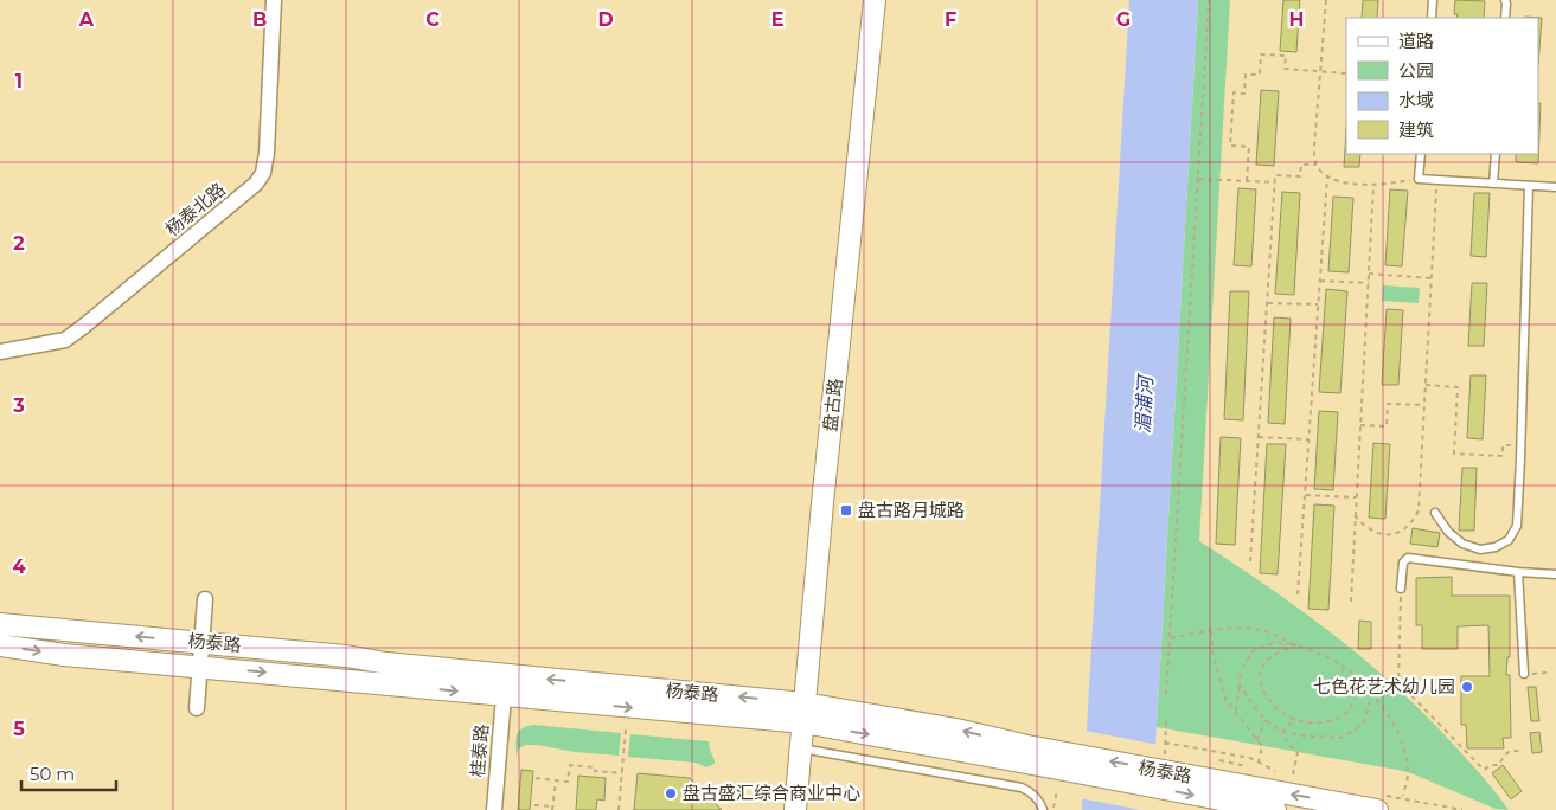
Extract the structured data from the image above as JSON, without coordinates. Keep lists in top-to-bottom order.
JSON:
{
  "streets": {
    "main road": ["盘古路", "杨泰路"],
    "street": ["杨泰北路", "桂泰路"]
  },
  "crossings": [
    ["盘古路", "杨泰路"],
    ["杨泰路", "桂泰路"]
  ],
  "water": ["湄浦河"],
  "places": {
    "transit": ["盘古路月城路"],
    "other": ["七色花艺术幼儿园", "盘古盛汇综合商业中心"]
  },
  "legend": [
    "道路",
    "公园",
    "水域",
    "建筑"
  ],
  "scale_bar": "50 m",
  "grid": {
    "columns": [
      "A",
      "B",
      "C",
      "D",
      "E",
      "F",
      "G",
      "H"
    ],
    "rows": [
      "1",
      "2",
      "3",
      "4",
      "5"
    ]
  }
}
